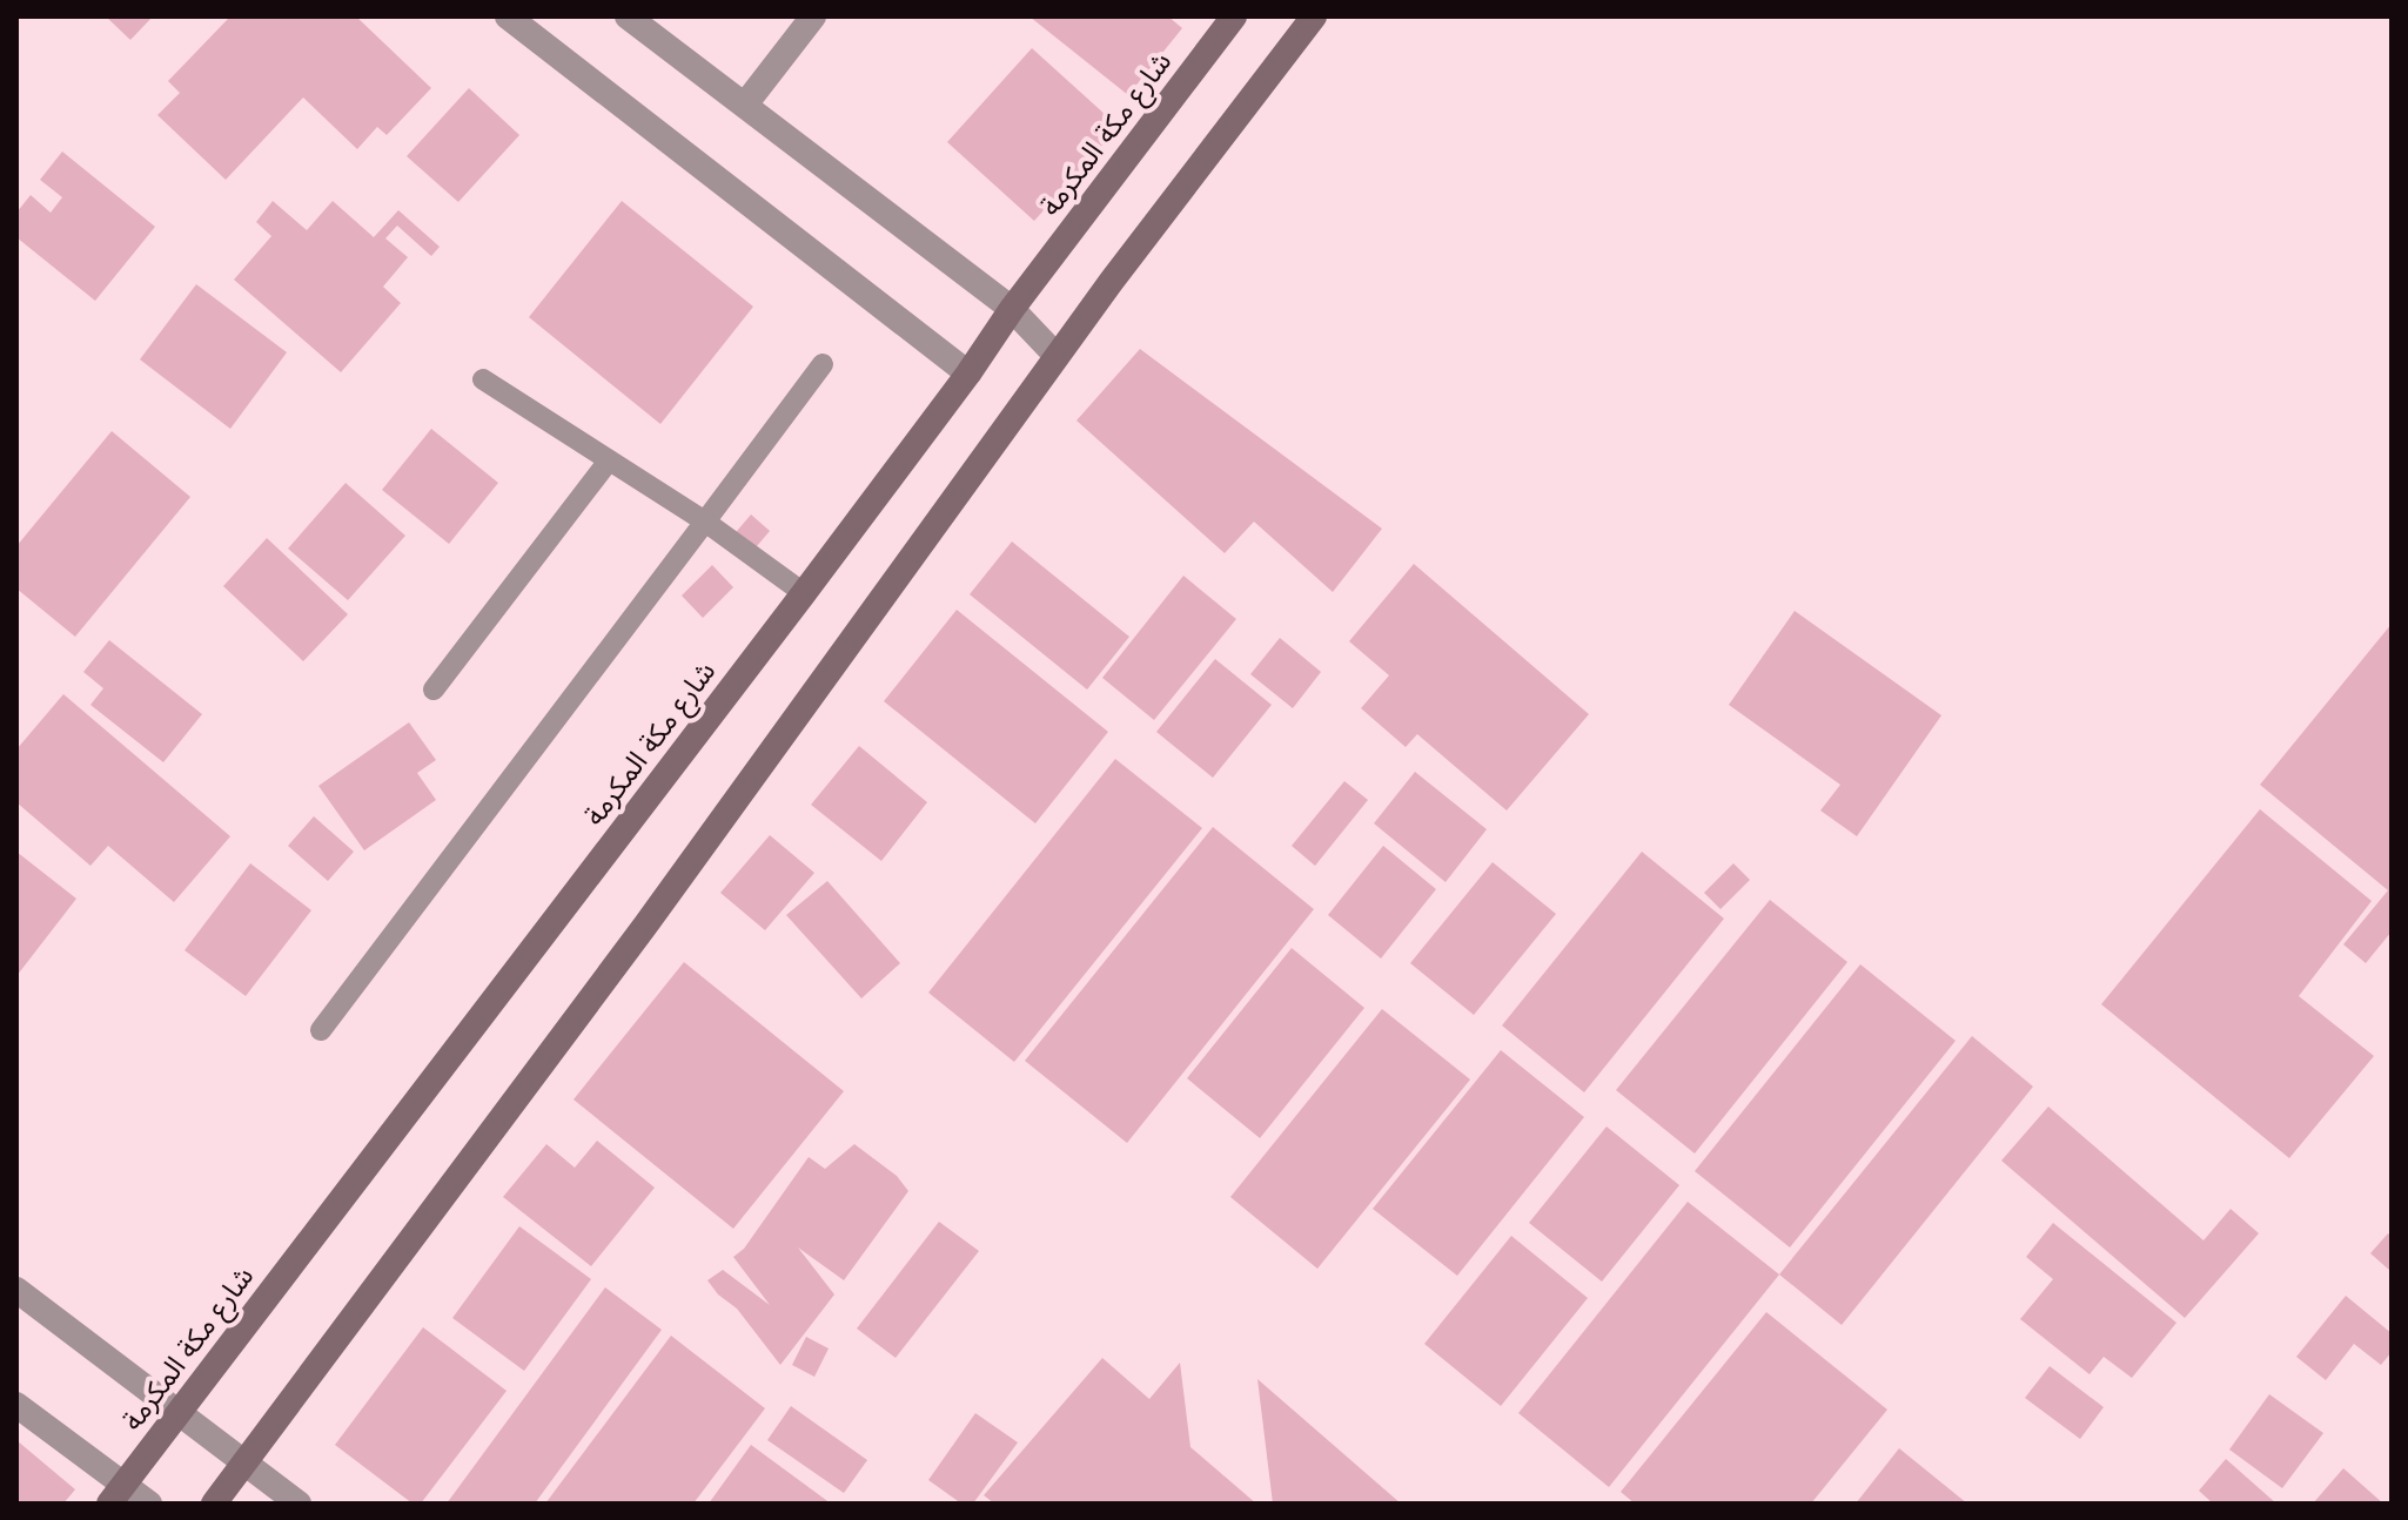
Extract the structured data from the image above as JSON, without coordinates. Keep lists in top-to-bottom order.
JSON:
{
  "streets": {
    "main road": ["شارع مكة المكرمة"]
  }
}
